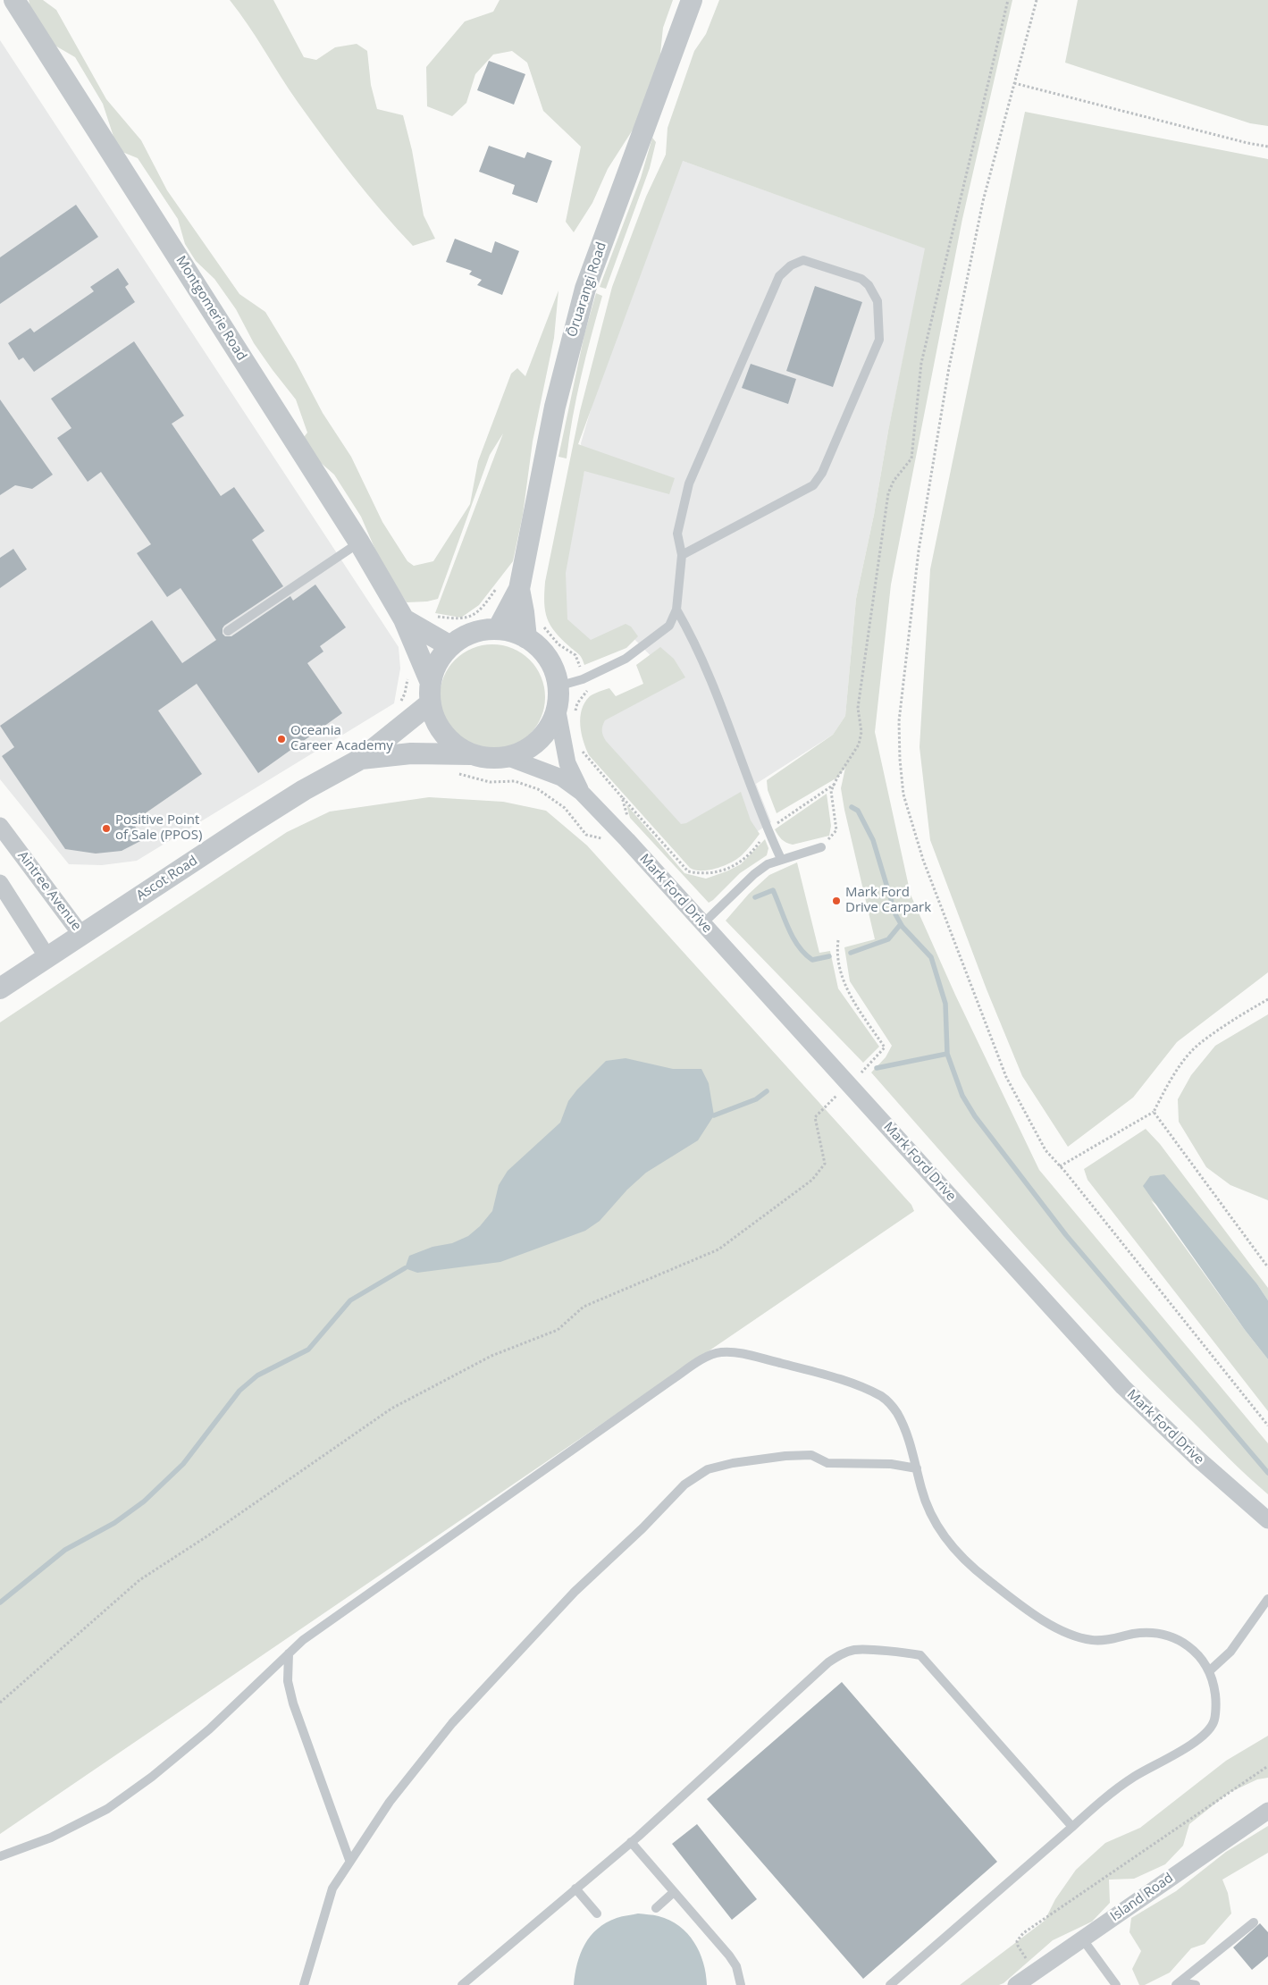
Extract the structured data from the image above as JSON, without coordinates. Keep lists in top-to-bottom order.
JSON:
{
  "streets": {
    "street": [
      "Ōruarangi Road",
      "Montgomerie Road",
      "Ascot Road",
      "Aintree Avenue",
      "Mark Ford Drive",
      "Island Road"
    ]
  },
  "crossings": [
    ["Ōruarangi Road", "Montgomerie Road"],
    ["Ōruarangi Road", "Ascot Road"],
    ["Ōruarangi Road", "Mark Ford Drive"],
    ["Montgomerie Road", "Ascot Road"],
    ["Montgomerie Road", "Mark Ford Drive"],
    ["Ascot Road", "Aintree Avenue"],
    ["Ascot Road", "Mark Ford Drive"]
  ],
  "places": ["Oceania Career Academy", "Positive Point of Sale (PPOS)", "Mark Ford Drive Carpark"]
}
